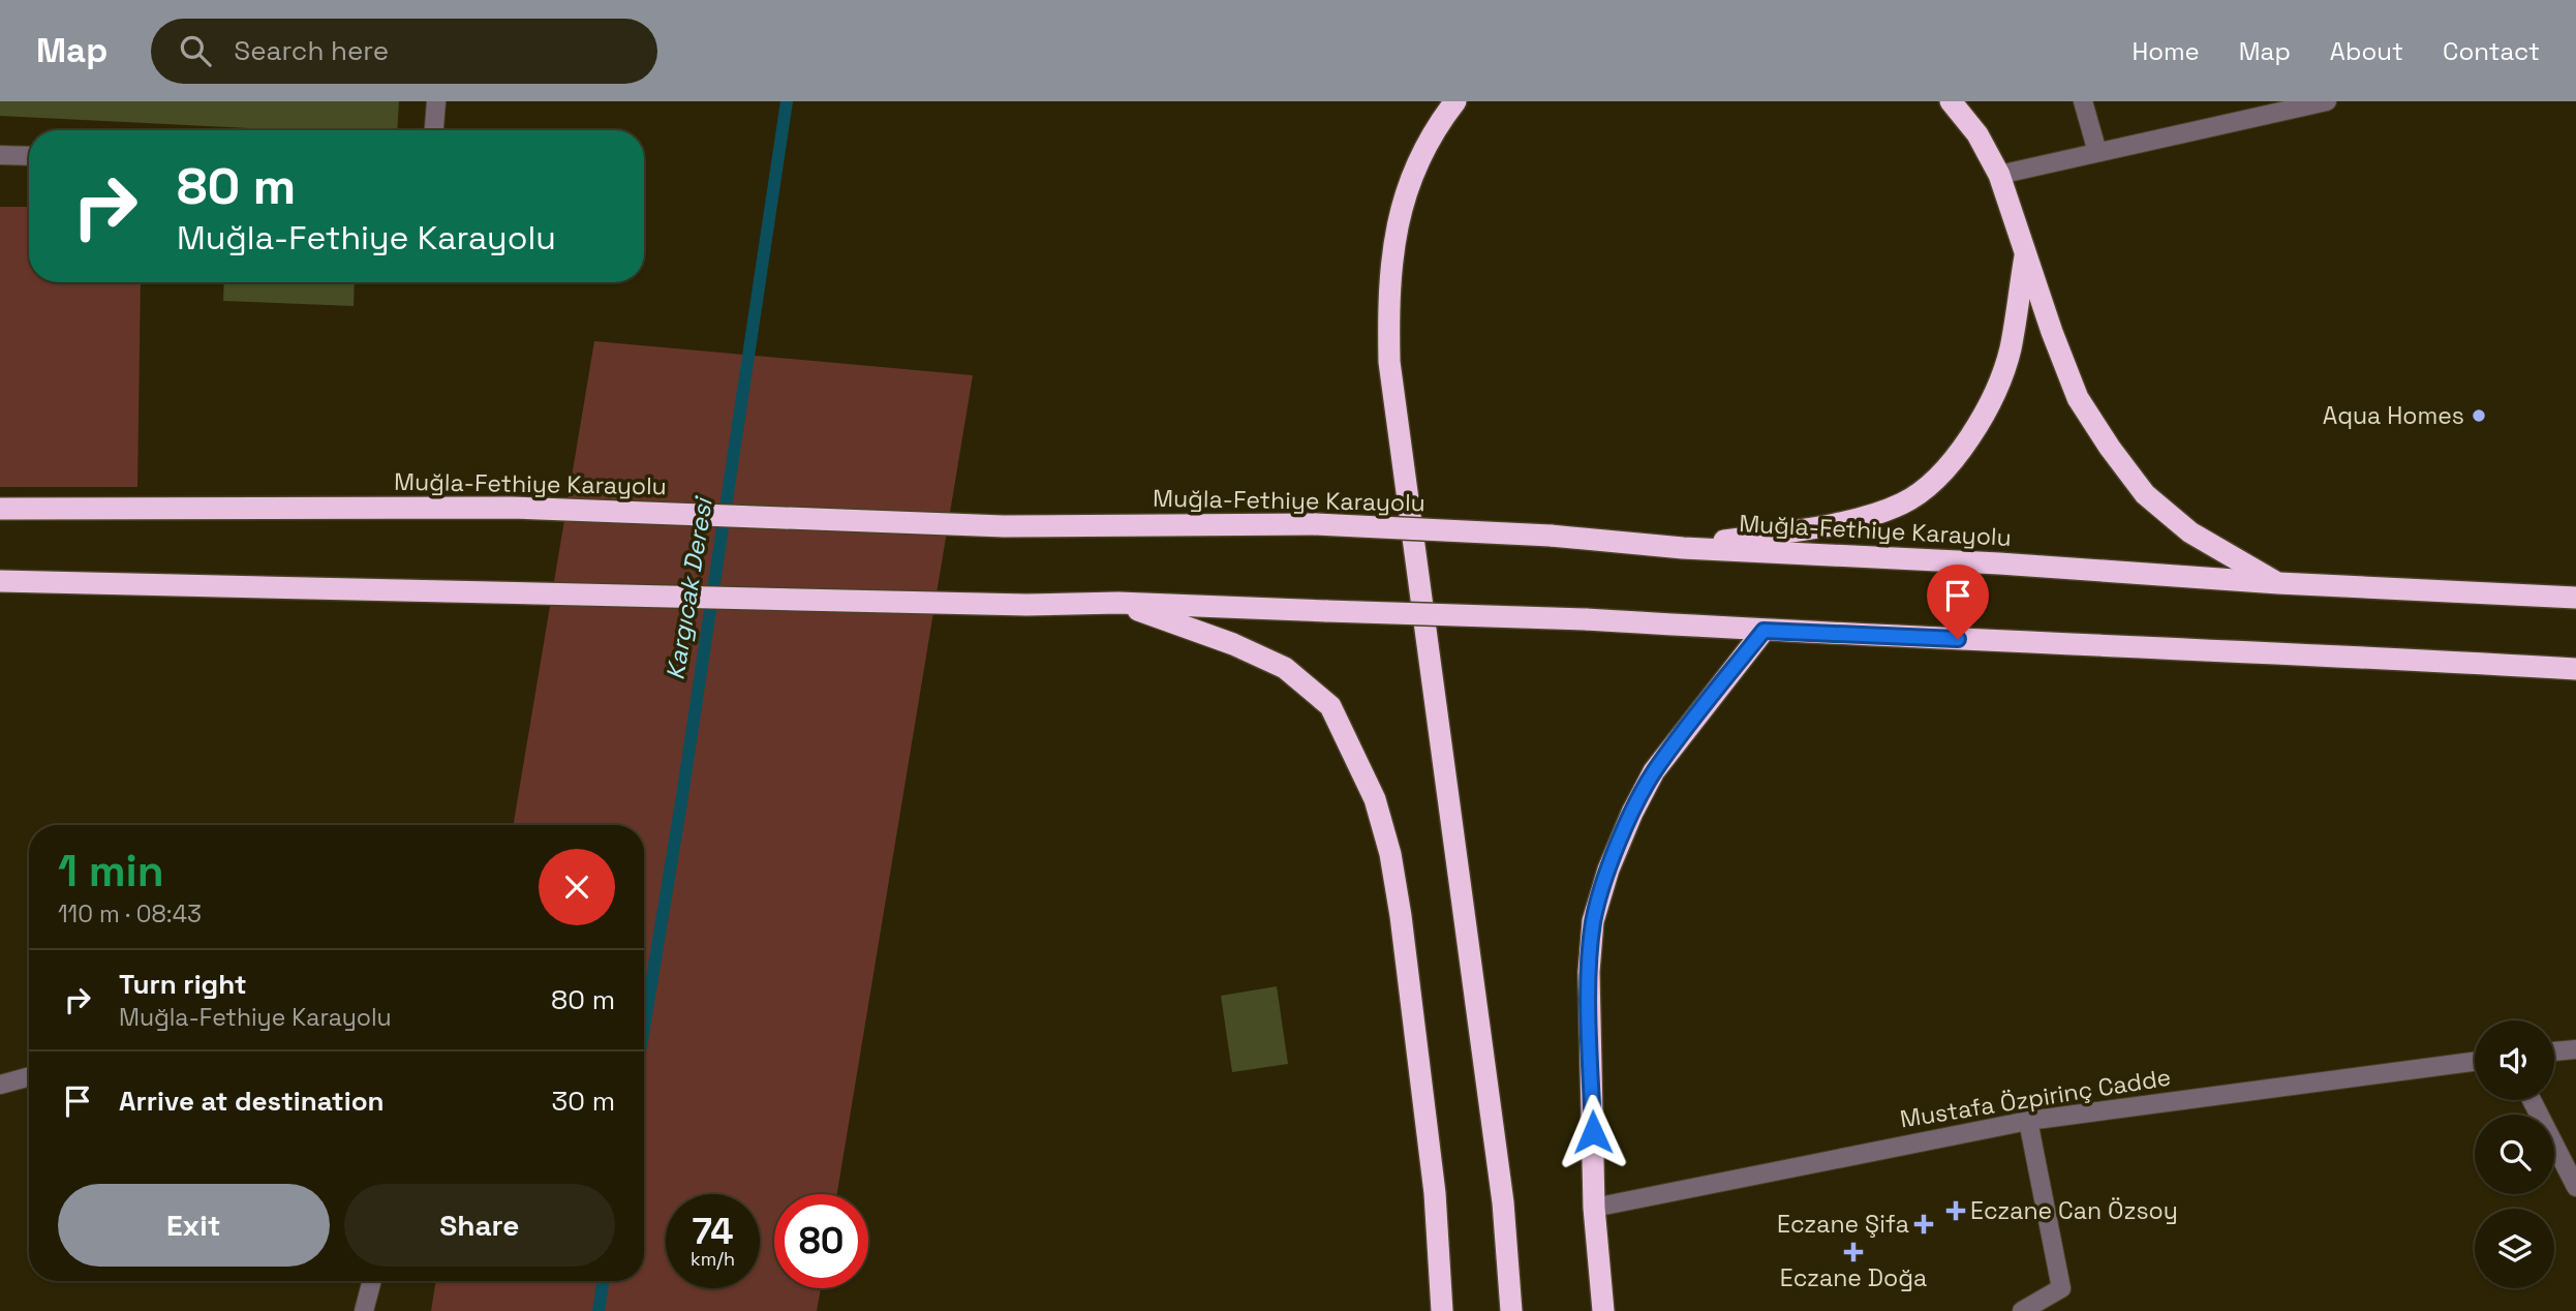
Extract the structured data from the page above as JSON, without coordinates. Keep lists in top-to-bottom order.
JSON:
{
  "streets": {
    "highway": ["Muğla-Fethiye Karayolu"],
    "street": ["Mustafa Özpirinç Cadde"]
  },
  "water": ["Kargıcak Deresi"],
  "places": {
    "other": ["Aqua Homes"],
    "health": ["Eczane Can Özsoy", "Eczane Şifa", "Eczane Doğa"]
  },
  "page": {
    "header": "Map",
    "search": "Search here",
    "nav": [
      "Home",
      "Map",
      "About",
      "Contact"
    ],
    "turn": ["80 m", "Muğla-Fethiye Karayolu"],
    "heading": ["1 min", "110 m · 08:43"],
    "list": [
      {
        "name": "Turn right",
        "note": "Muğla-Fethiye Karayolu",
        "value": "80 m"
      },
      {
        "name": "Arrive at destination",
        "value": "30 m"
      }
    ],
    "buttons": ["Exit", "Share"],
    "speed": "74 km/h",
    "limit": "80"
  }
}
